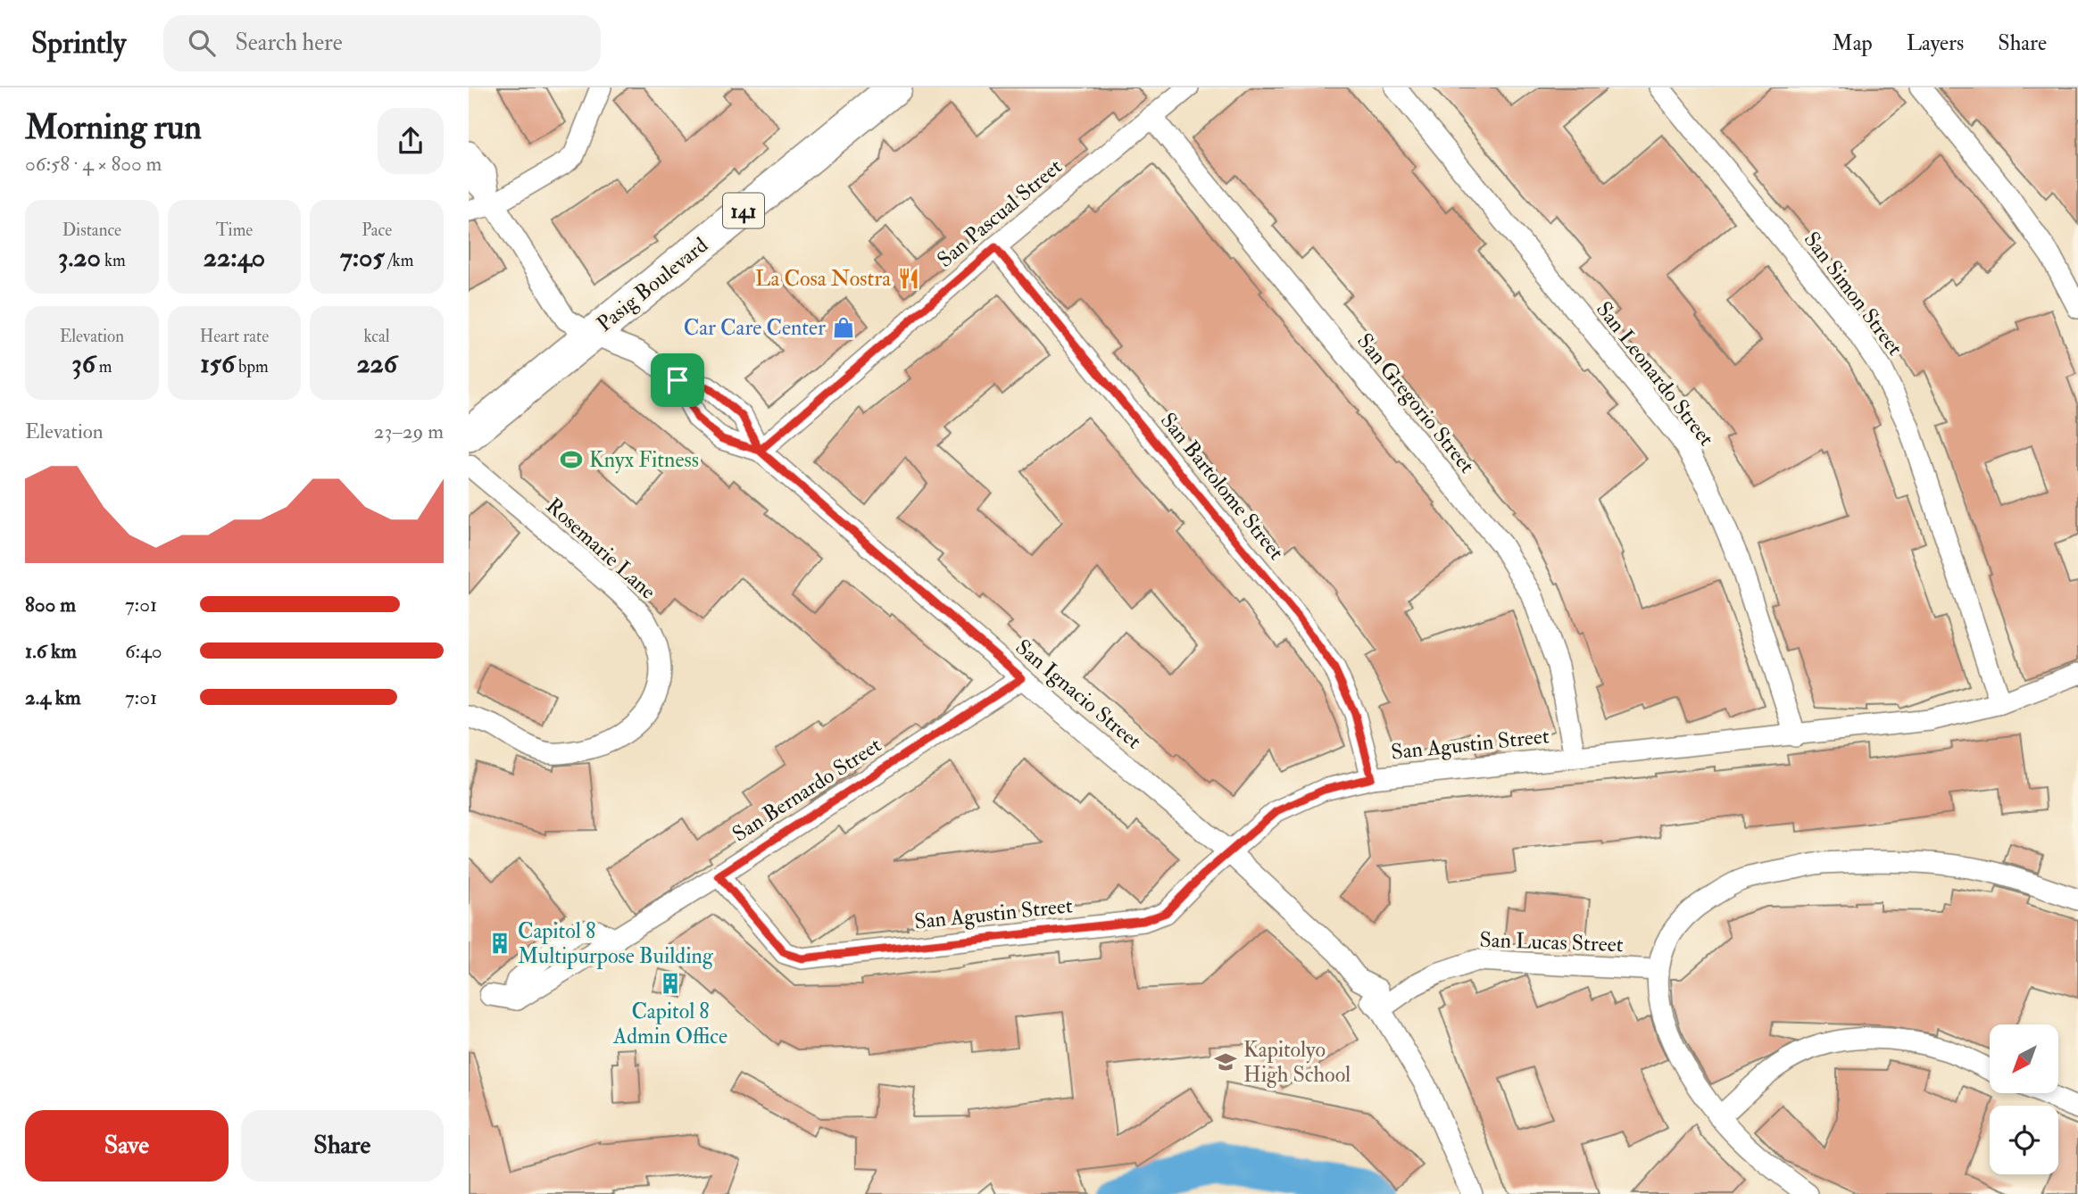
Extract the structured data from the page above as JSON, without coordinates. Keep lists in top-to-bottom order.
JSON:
{
  "streets": {
    "main road": ["141", "Pasig Boulevard"],
    "street": [
      "San Pascual Street",
      "San Simon Street",
      "San Leonardo Street",
      "San Gregorio Street",
      "San Bartolome Street",
      "Rosemarie Lane",
      "San Ignacio Street",
      "San Agustin Street",
      "San Bernardo Street",
      "San Lucas Street"
    ]
  },
  "crossings": [
    ["San Pascual Street", "San Gregorio Street"],
    ["San Pascual Street", "San Bartolome Street"],
    ["San Pascual Street", "San Ignacio Street"],
    ["Pasig Boulevard", "San Ignacio Street"],
    ["San Simon Street", "San Agustin Street"],
    ["San Leonardo Street", "San Agustin Street"],
    ["San Gregorio Street", "San Agustin Street"],
    ["San Bartolome Street", "San Agustin Street"],
    ["San Ignacio Street", "San Agustin Street"],
    ["San Ignacio Street", "San Bernardo Street"],
    ["San Ignacio Street", "San Lucas Street"],
    ["San Agustin Street", "San Bernardo Street"]
  ],
  "places": {
    "restaurant": ["La Cosa Nostra"],
    "shop": ["Car Care Center"],
    "sports": ["Knyx Fitness"],
    "building": ["Capitol 8 Multipurpose Building", "Capitol 8 Admin Office"],
    "school or university": ["Kapitolyo High School"]
  },
  "north": "bottom left",
  "page": {
    "header": "Sprintly",
    "search": "Search here",
    "nav": ["Map", "Layers", "Share"],
    "heading": ["Morning run", "06:58 · 4 × 800 m"],
    "stats": [
      ["Distance", "3.20 km"],
      ["Time", "22:40"],
      ["Pace", "7:05 /km"],
      ["Elevation", "36 m"],
      ["Heart rate", "156 bpm"],
      ["kcal", "226"]
    ],
    "chart": ["Elevation", "23–29 m"],
    "list": [
      {
        "name": "800 m",
        "note": "7:01"
      },
      {
        "name": "1.6 km",
        "note": "6:40"
      },
      {
        "name": "2.4 km",
        "note": "7:01"
      }
    ],
    "buttons": ["Save", "Share"]
  }
}
